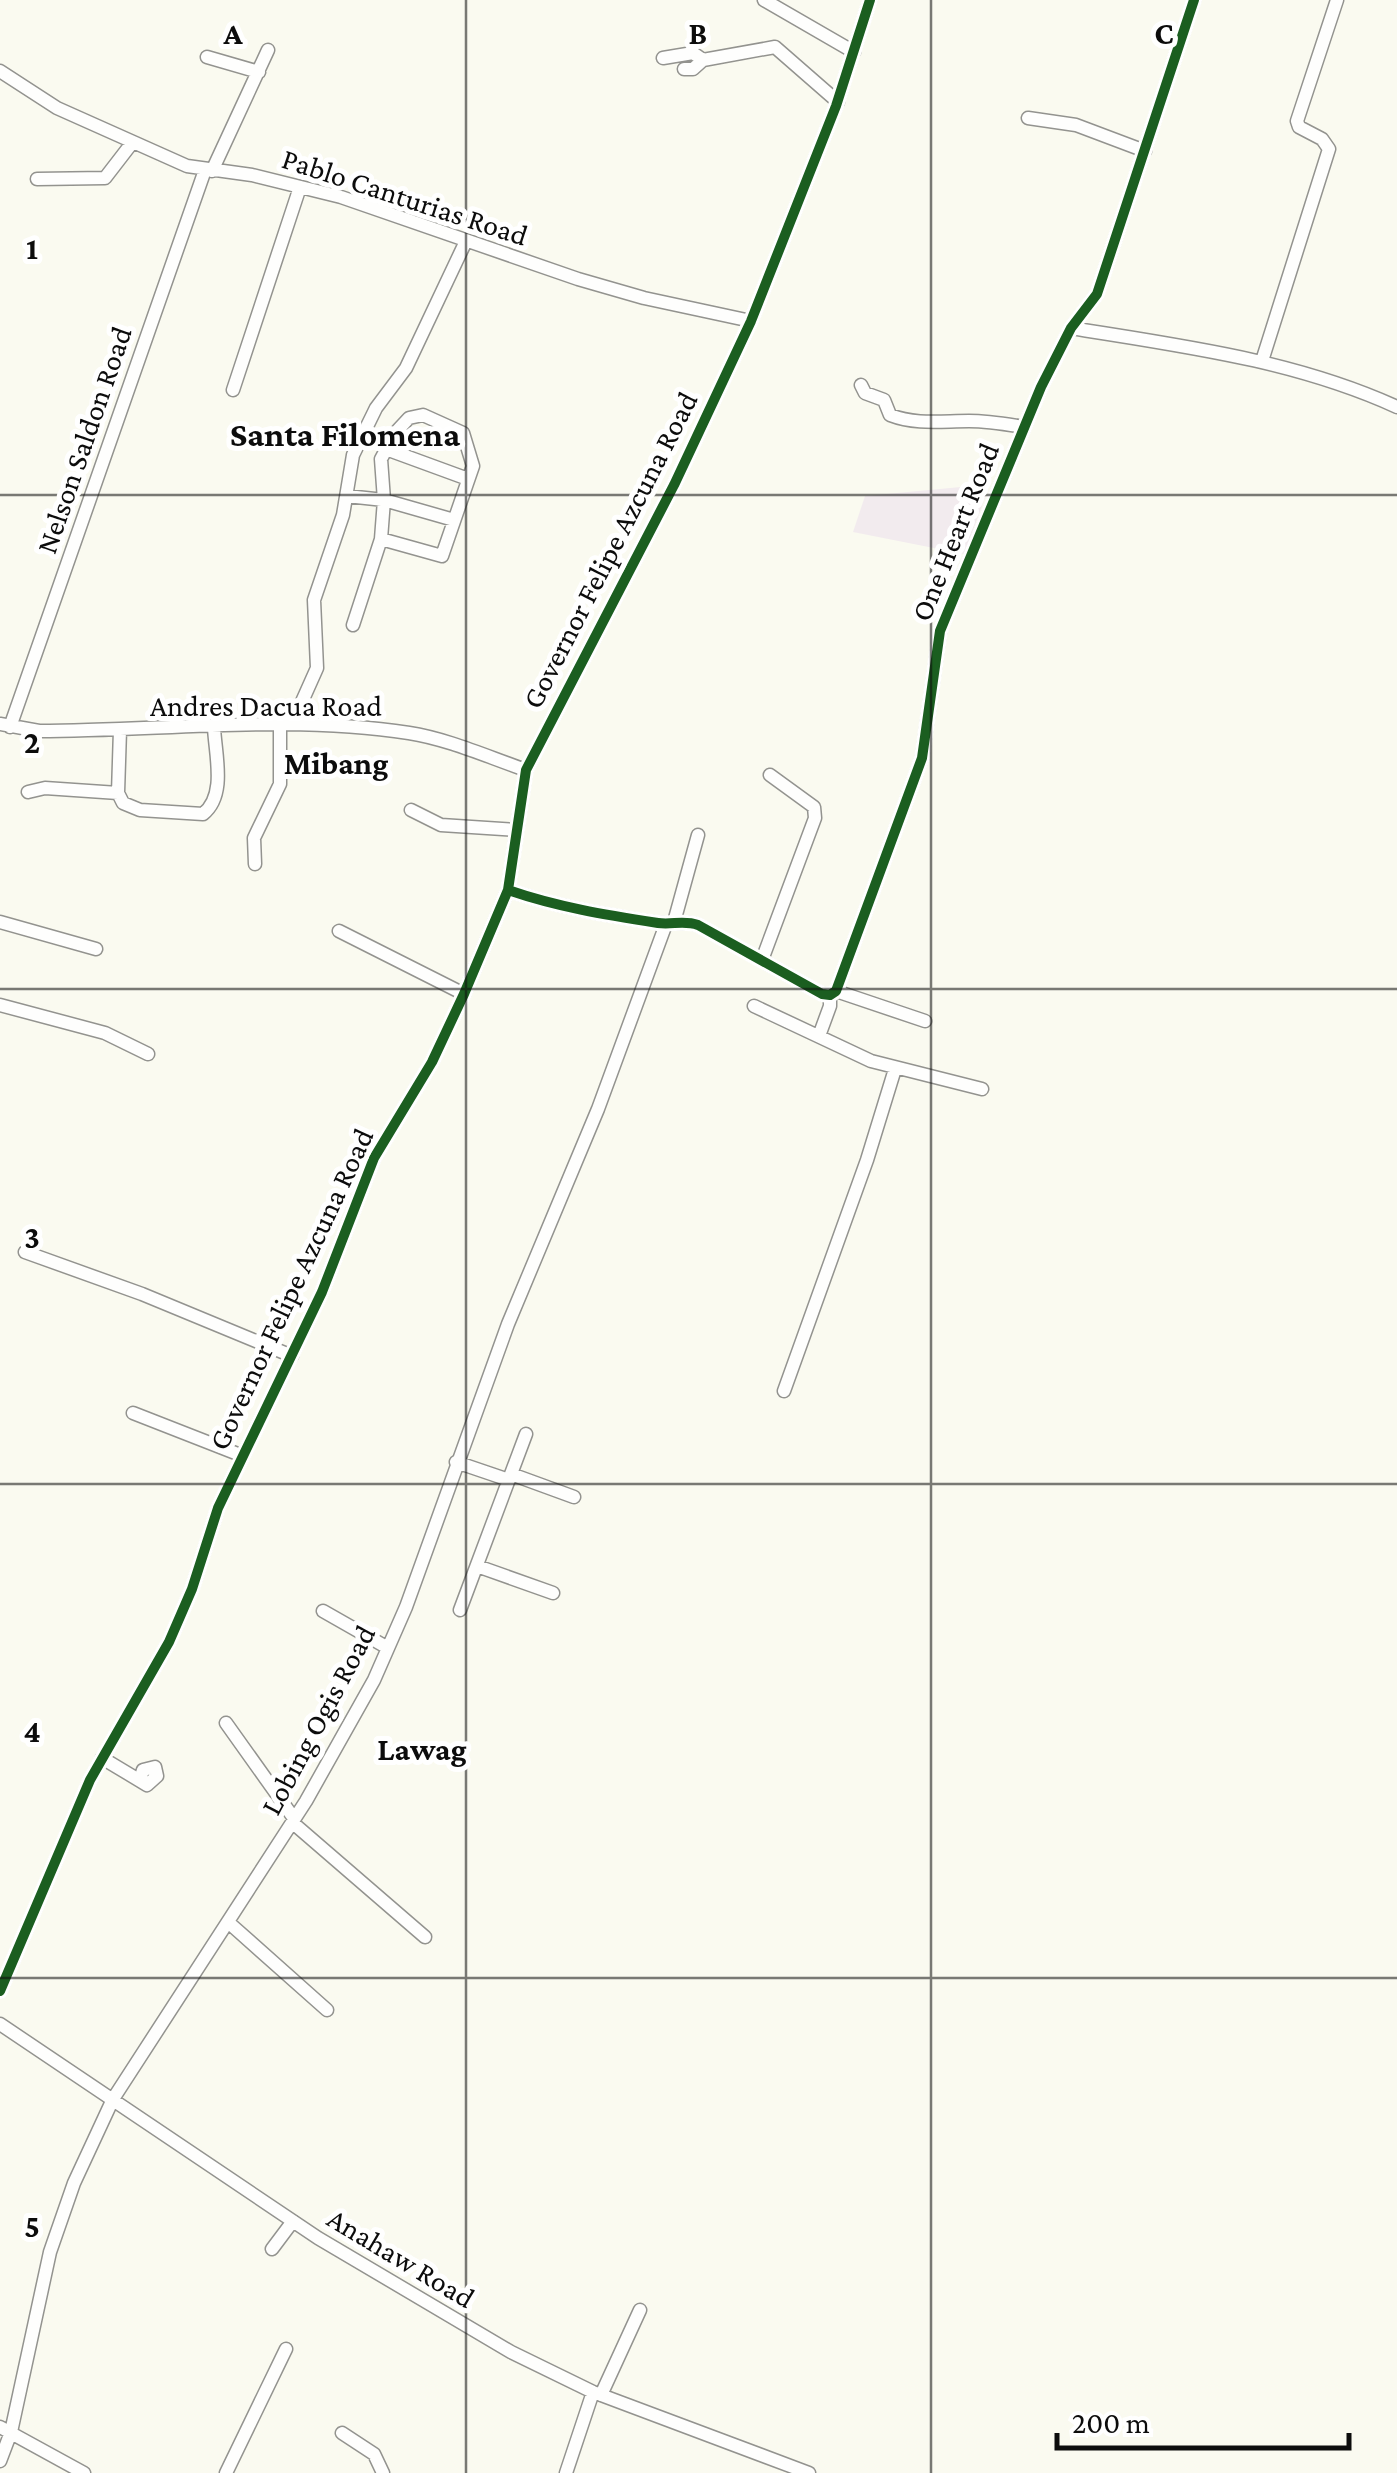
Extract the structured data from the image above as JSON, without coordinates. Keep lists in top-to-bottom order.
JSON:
{
  "streets": {
    "street": [
      "Pablo Canturias Road",
      "Nelson Saldon Road",
      "One Heart Road",
      "Governor Felipe Azcuna Road",
      "Andres Dacua Road",
      "Lobing Ogis Road",
      "Anahaw Road"
    ]
  },
  "crossings": [
    ["Pablo Canturias Road", "Nelson Saldon Road"],
    ["Pablo Canturias Road", "Governor Felipe Azcuna Road"],
    ["Nelson Saldon Road", "Andres Dacua Road"],
    ["Governor Felipe Azcuna Road", "Andres Dacua Road"],
    ["Lobing Ogis Road", "Anahaw Road"]
  ],
  "districts": ["Santa Filomena", "Mibang", "Lawag"],
  "scale_bar": "200 m",
  "grid": {
    "columns": ["A", "B", "C"],
    "rows": [
      "1",
      "2",
      "3",
      "4",
      "5"
    ]
  }
}
